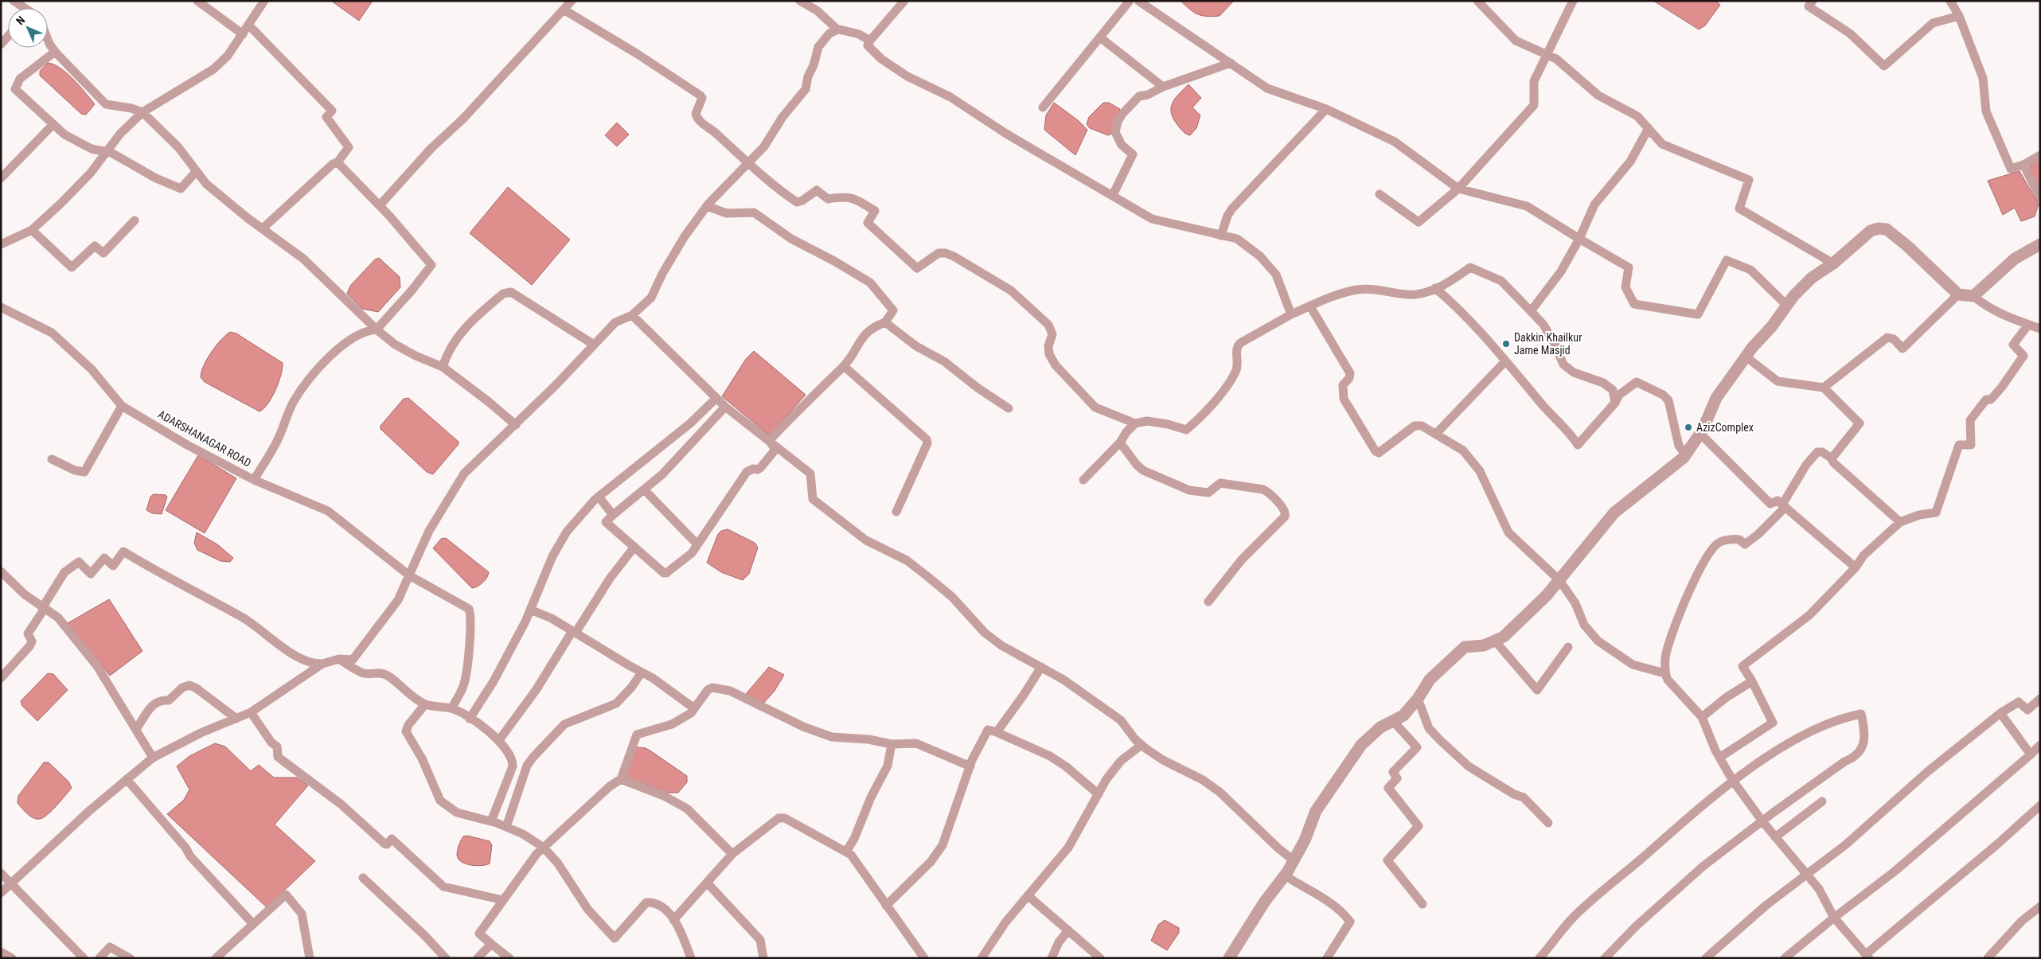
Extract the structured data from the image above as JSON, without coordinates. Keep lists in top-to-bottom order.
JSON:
{
  "streets": {
    "street": ["ADARSHANAGAR ROAD"]
  },
  "places": ["Dakkin Khailkur Jame Masjid", "AzizComplex"],
  "north": "top left"
}
